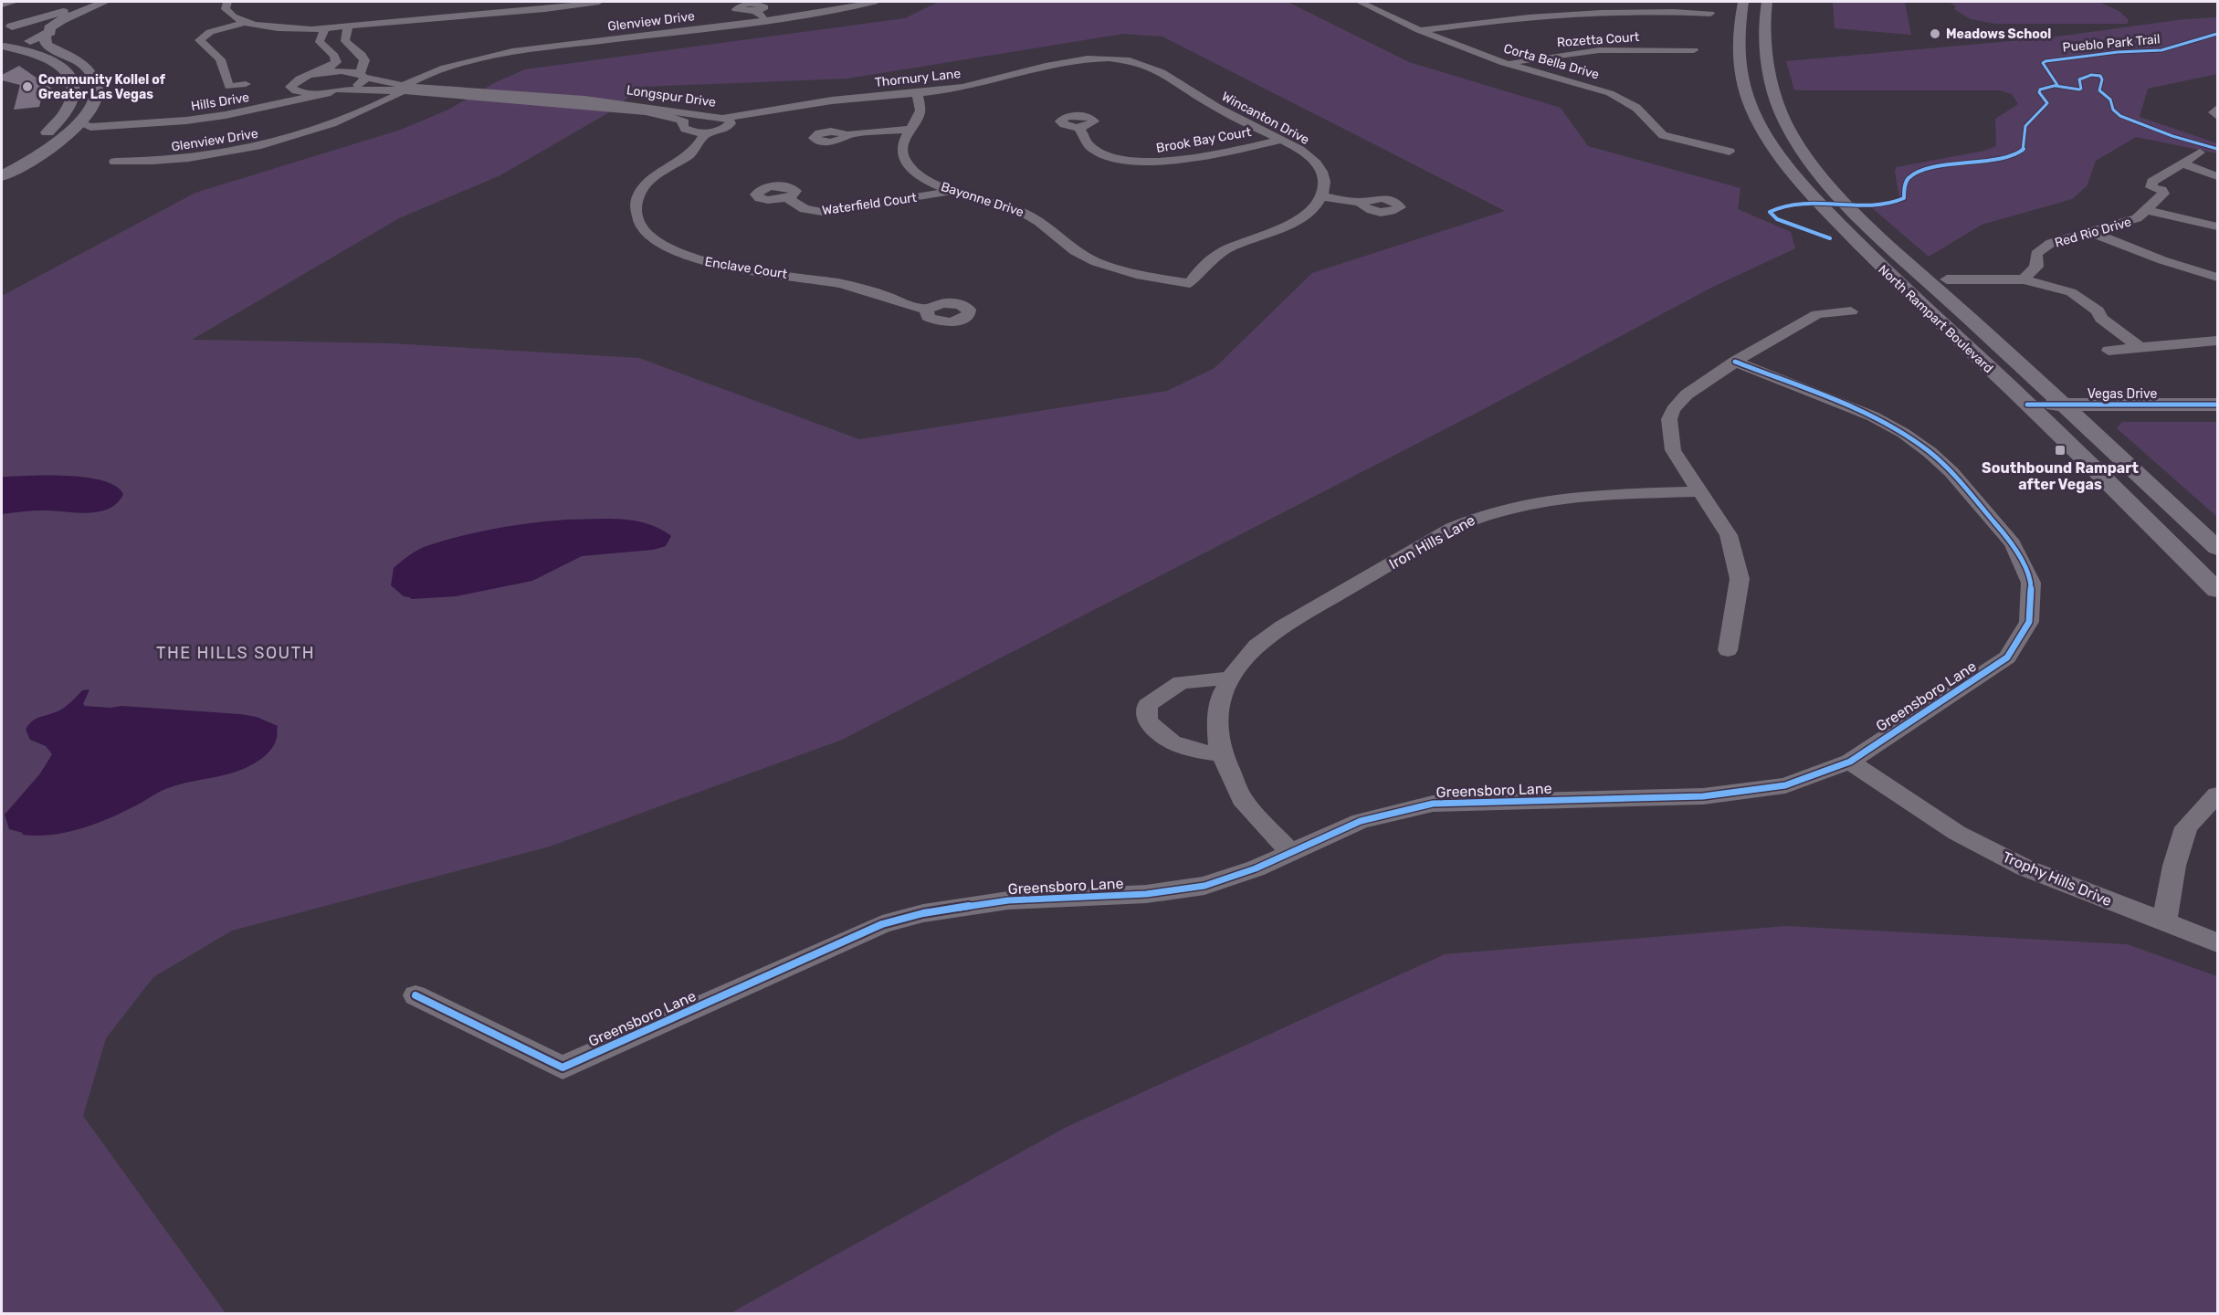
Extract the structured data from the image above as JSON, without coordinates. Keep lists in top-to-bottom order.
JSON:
{
  "streets": {
    "main road": ["North Rampart Boulevard", "Vegas Drive"],
    "street": [
      "Glenview Drive",
      "Rozetta Court",
      "Corta Bella Drive",
      "Thornury Lane",
      "Longspur Drive",
      "Hills Drive",
      "Wincanton Drive",
      "Brook Bay Court",
      "Bayonne Drive",
      "Waterfield Court",
      "Red Rio Drive",
      "Enclave Court",
      "Iron Hills Lane",
      "Greensboro Lane",
      "Trophy Hills Drive"
    ],
    "cycle path": ["Pueblo Park Trail"]
  },
  "crossings": [
    ["Glenview Drive", "Longspur Drive"],
    ["Rozetta Court", "Corta Bella Drive"],
    ["Thornury Lane", "Longspur Drive"],
    ["Thornury Lane", "Wincanton Drive"],
    ["Thornury Lane", "Bayonne Drive"],
    ["Longspur Drive", "Hills Drive"],
    ["Longspur Drive", "Enclave Court"],
    ["Wincanton Drive", "Brook Bay Court"],
    ["Wincanton Drive", "Bayonne Drive"],
    ["Bayonne Drive", "Waterfield Court"],
    ["North Rampart Boulevard", "Vegas Drive"],
    ["Iron Hills Lane", "Greensboro Lane"],
    ["Greensboro Lane", "Trophy Hills Drive"]
  ],
  "districts": ["THE HILLS SOUTH"],
  "places": {
    "other": ["Meadows School", "Community Kollel of Greater Las Vegas"],
    "transit": ["Southbound Rampart after Vegas"]
  }
}
